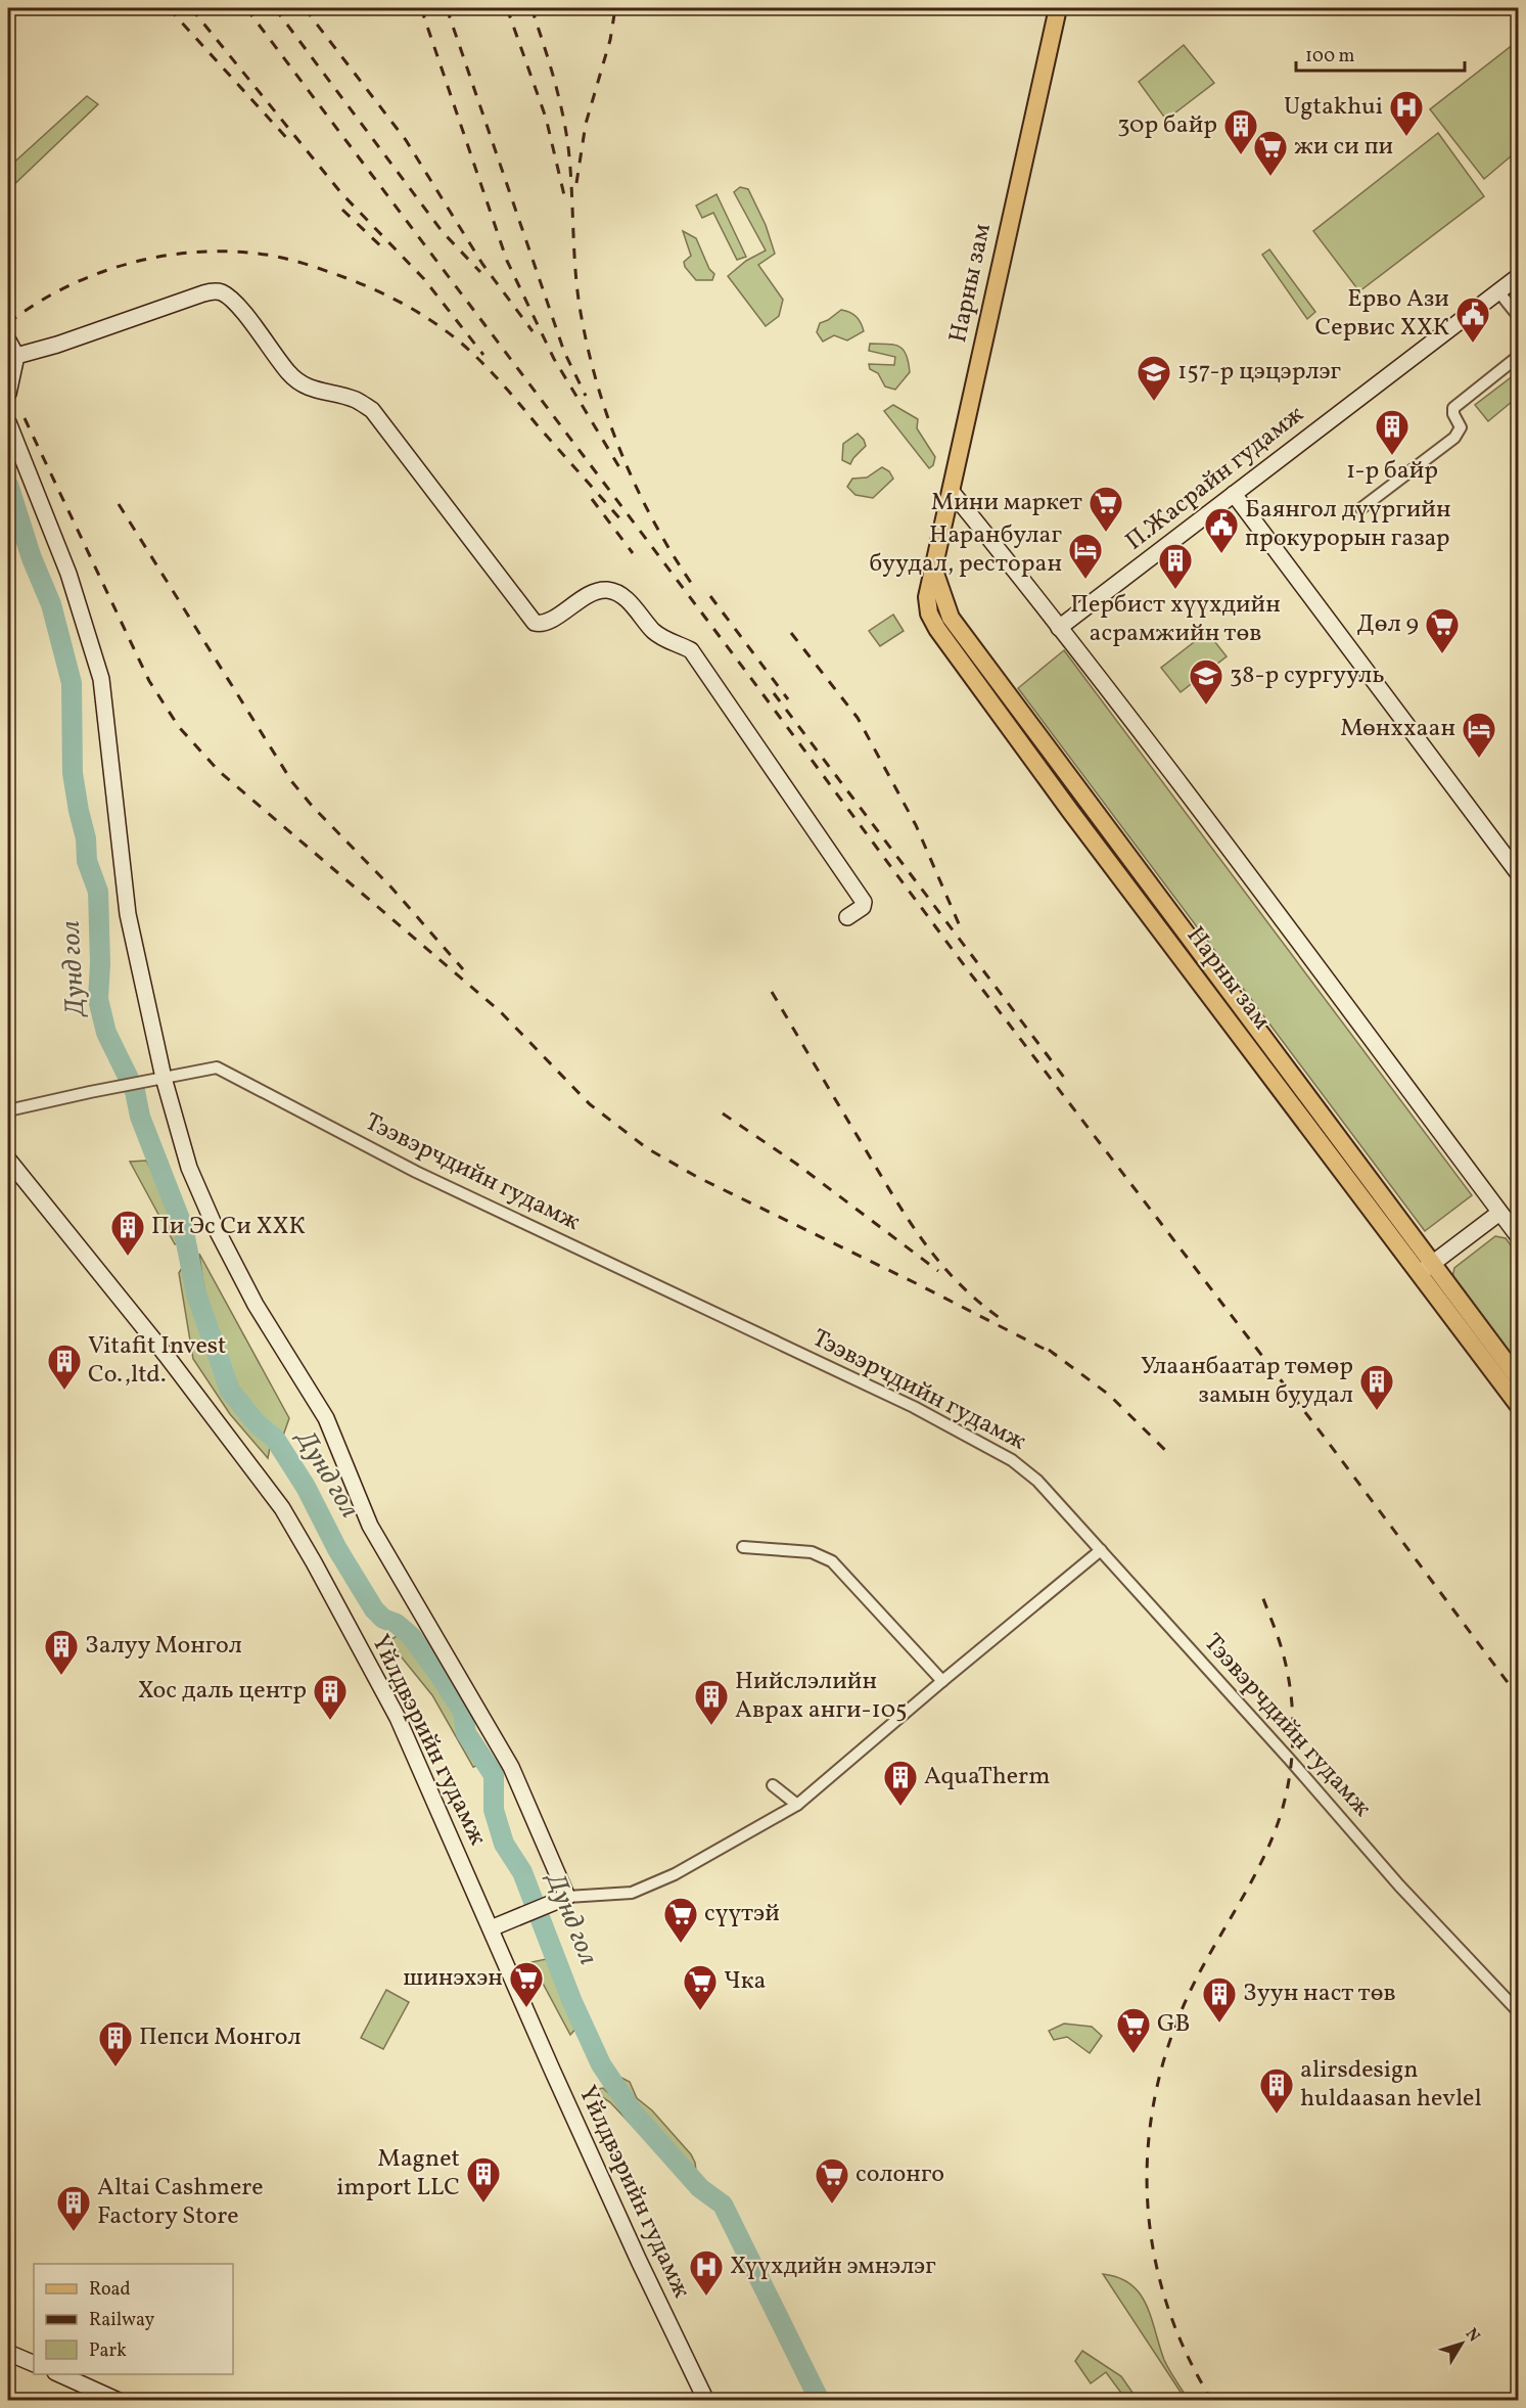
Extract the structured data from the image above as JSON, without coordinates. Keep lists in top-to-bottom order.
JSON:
{
  "streets": {
    "main road": ["Нарны зам"],
    "street": ["П.Жасрайн гудамж", "Тээвэрчдийн гудамж", "Yйлдвэрийн гудамж"]
  },
  "water": ["Дунд гол"],
  "places": {
    "hospital": ["Ugtakhui", "Хүүхдийн эмнэлэг"],
    "building": [
      "30р байр",
      "1-р байр",
      "Пербист хүүхдийн асрамжийн төв",
      "Пи Эс Си ХХК",
      "Vitafit Invest Co.,ltd.",
      "Улаанбаатар төмөр замын буудал",
      "Залуу Монгол",
      "Хос даль центр",
      "Нийслэлийн Аврах анги-105",
      "AquaTherm",
      "Зуун наст төв",
      "Пепси Монгол",
      "alirsdesign huldaasan hevlel",
      "Magnet import LLC",
      "Altai Cashmere Factory Store"
    ],
    "supermarket": [
      "жи си пи",
      "Мини маркет",
      "Дөл 9",
      "сүүтэй",
      "шинэхэн",
      "Чка",
      "GB",
      "солонго"
    ],
    "public building": ["Ерво Ази Сервис ХХК", "Баянгол дүүргийн прокурорын газар"],
    "school or university": ["157-р цэцэрлэг", "38-р сургууль"],
    "hotel": ["Наранбулаг буудал, ресторан", "Мөнххаан"]
  },
  "legend": ["Road", "Railway", "Park"],
  "scale_bar": "100 m",
  "north": "top right"
}
